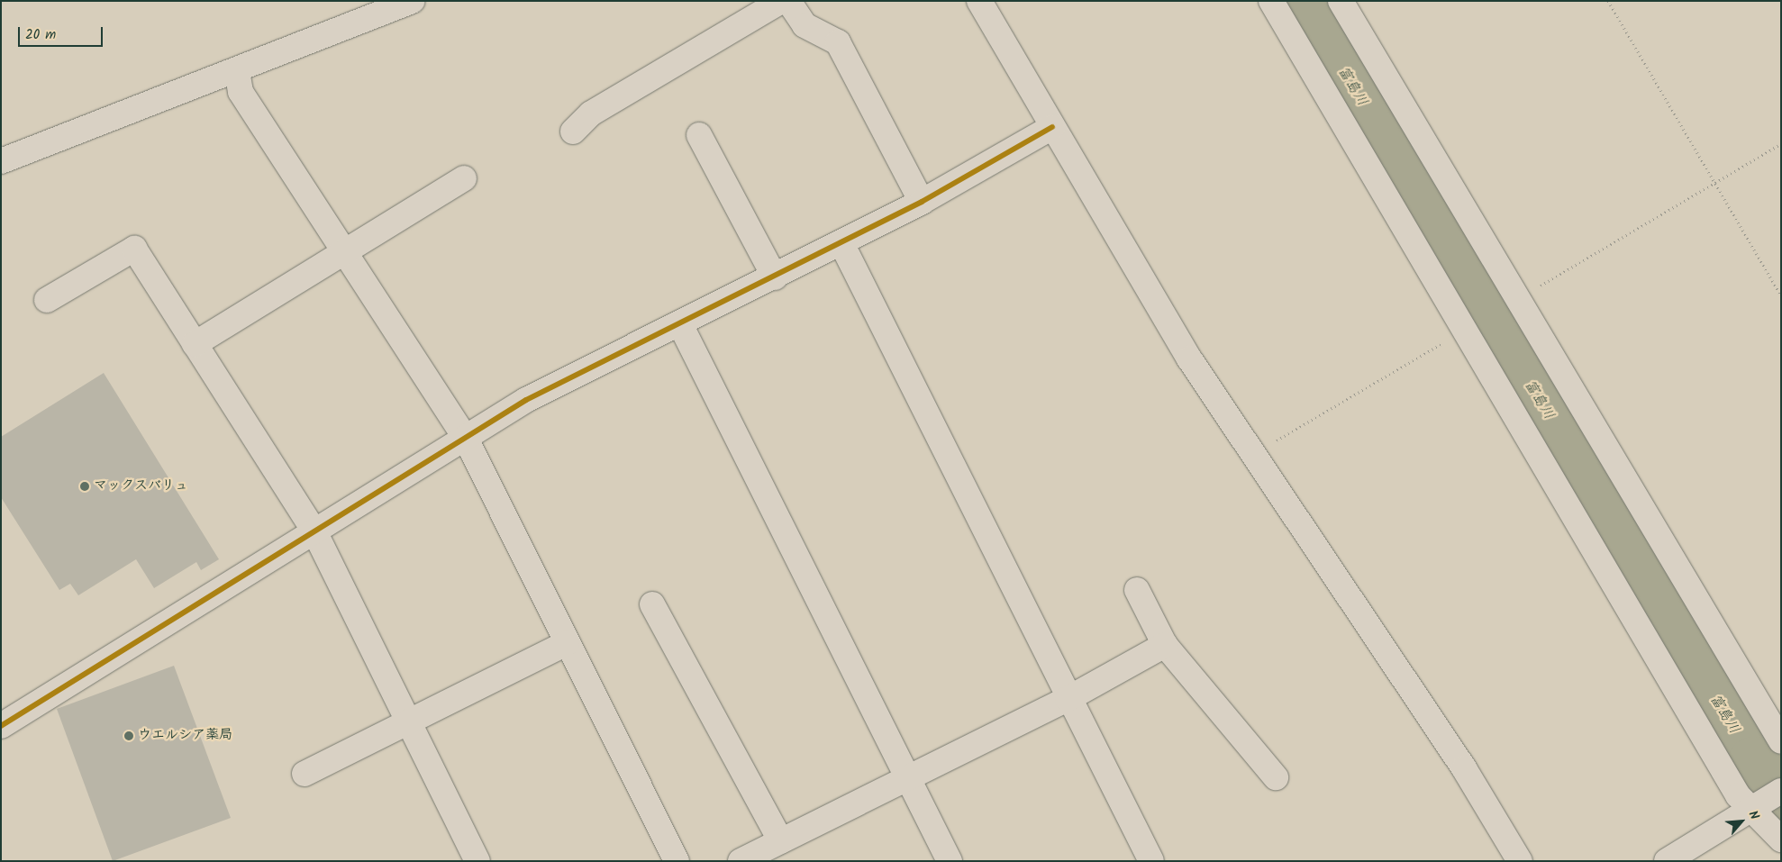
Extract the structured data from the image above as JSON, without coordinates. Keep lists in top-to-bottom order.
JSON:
{
  "water": ["富島川"],
  "places": ["マックスバリュ", "ウエルシア薬局"],
  "scale_bar": "20 m",
  "north": "top right"
}
